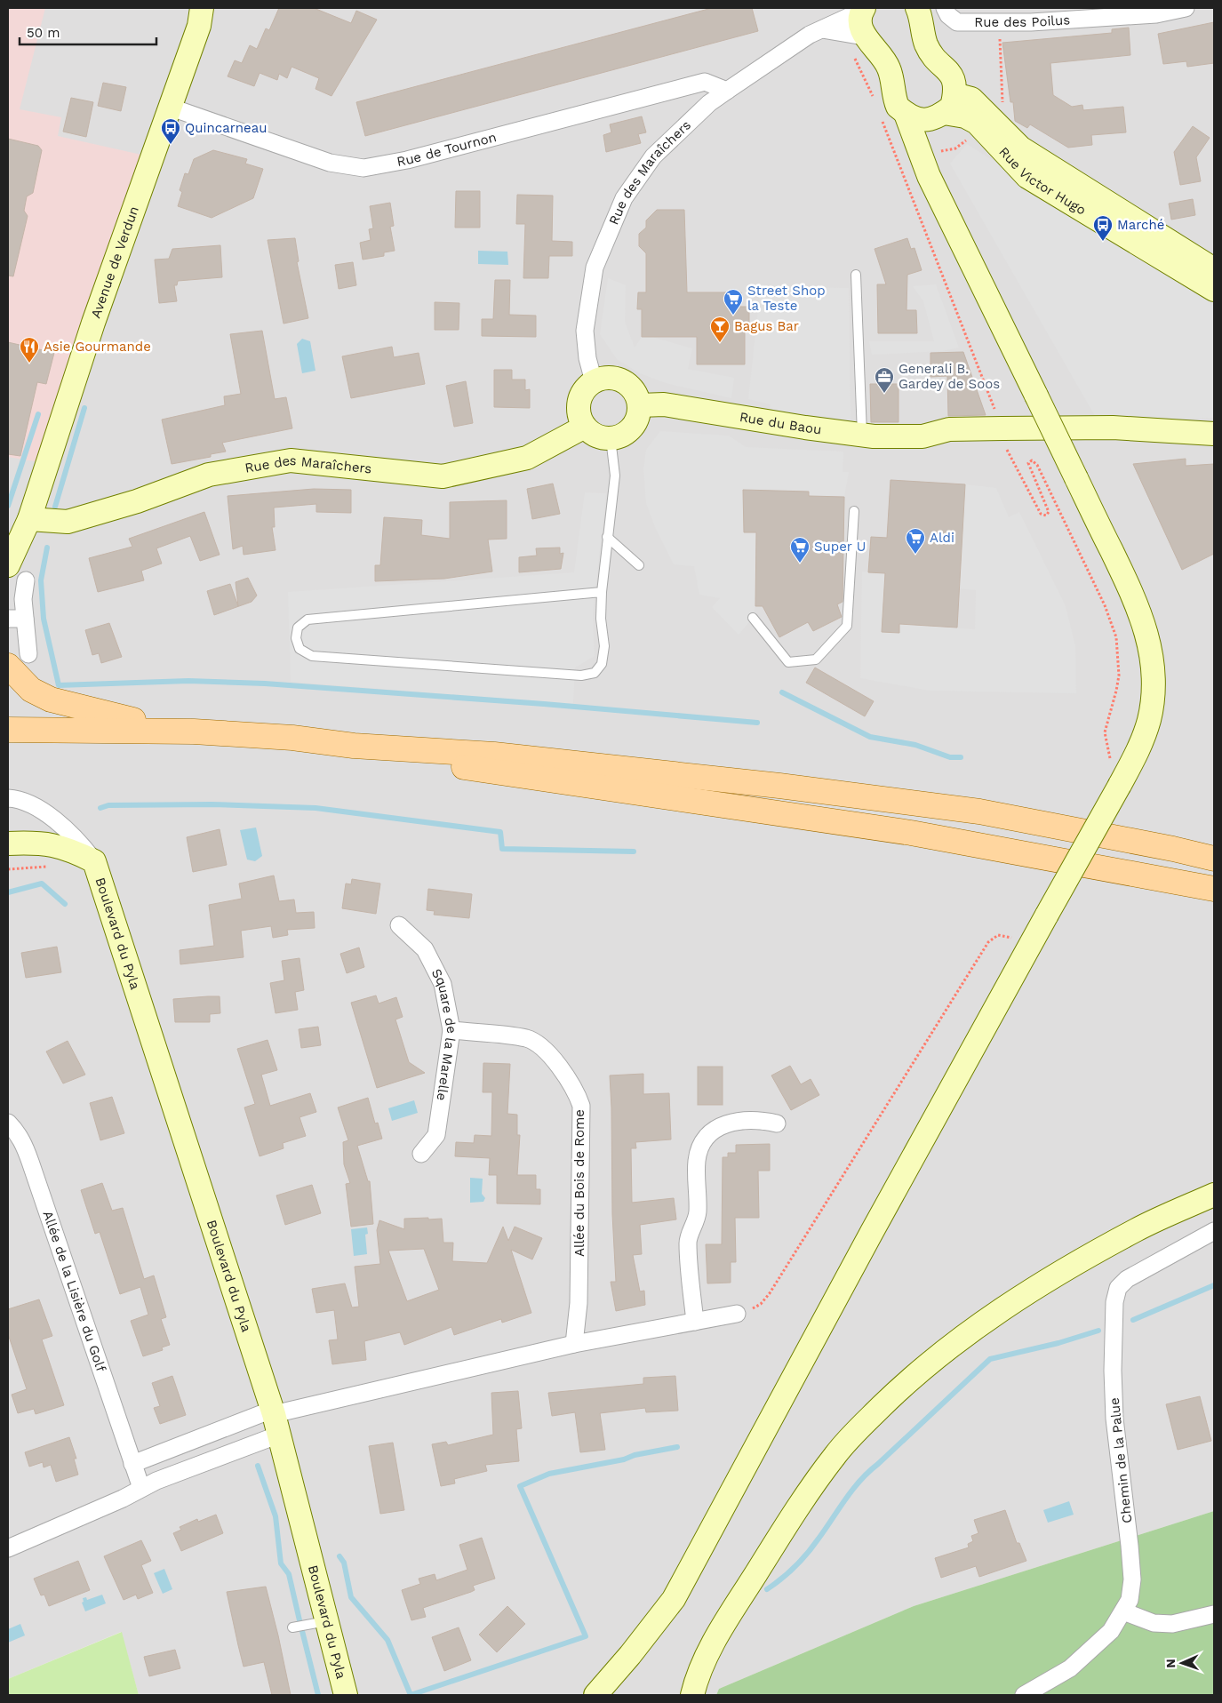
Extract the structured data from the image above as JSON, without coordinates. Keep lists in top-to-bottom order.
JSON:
{
  "streets": {
    "street": [
      "Rue des Poilus",
      "Rue de Tournon",
      "Rue des Maraîchers",
      "Rue Victor Hugo",
      "Avenue de Verdun",
      "Rue du Baou",
      "Boulevard du Pyla",
      "Square de la Marelle",
      "Allée du Bois de Rome",
      "Allée de la Lisière du Golf",
      "Chemin de la Palue"
    ]
  },
  "crossings": [
    ["Rue de Tournon", "Rue des Maraîchers"],
    ["Rue de Tournon", "Avenue de Verdun"],
    ["Rue des Maraîchers", "Avenue de Verdun"],
    ["Rue des Maraîchers", "Rue du Baou"],
    ["Square de la Marelle", "Allée du Bois de Rome"]
  ],
  "places": {
    "bus stop": ["Quincarneau", "Marché"],
    "supermarket": ["Street Shop la Teste", "Aldi", "Super U"],
    "bar": ["Bagus Bar"],
    "restaurant": ["Asie Gourmande"],
    "office": ["Generali B. Gardey de Soos"]
  },
  "scale_bar": "50 m",
  "north": "left"
}
